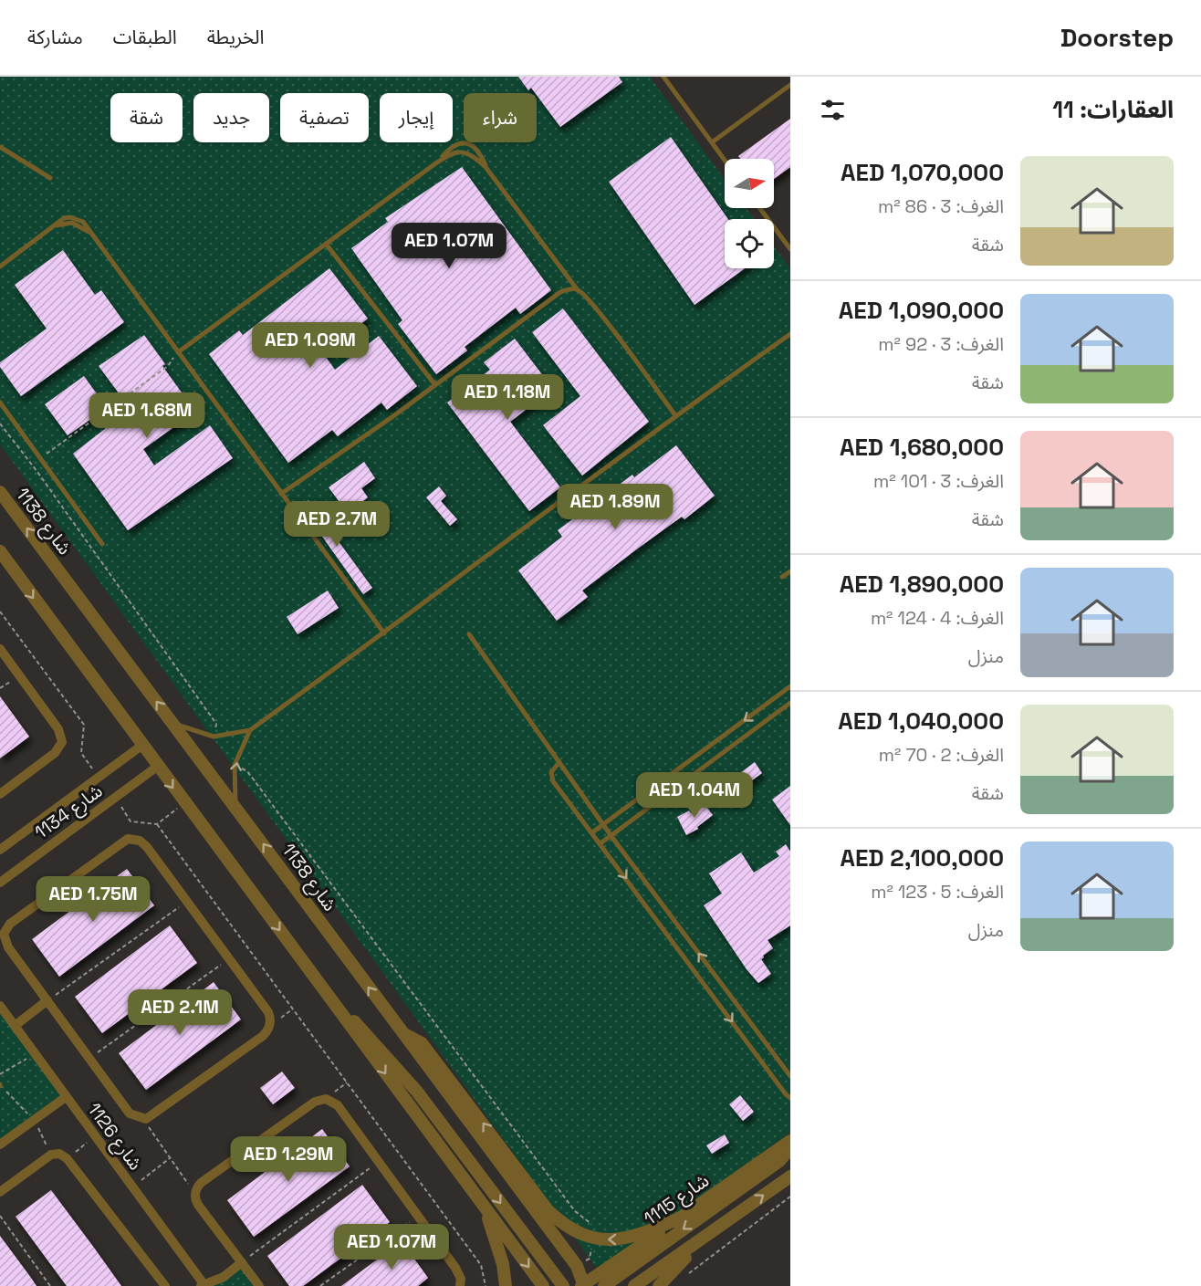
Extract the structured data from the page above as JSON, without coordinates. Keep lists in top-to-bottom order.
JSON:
{
  "streets": {
    "street": [
      "شارع 1138",
      "شارع 1134",
      "شارع 1126",
      "شارع 1115"
    ]
  },
  "crossings": [
    ["شارع 1138", "شارع 1115"]
  ],
  "north": "right",
  "page": {
    "header": "Doorstep",
    "nav": ["الخريطة", "الطبقات", "مشاركة"],
    "heading": "العقارات: 11",
    "chip": [
      "شراء",
      "إيجار",
      "تصفية",
      "جديد",
      "شقة"
    ],
    "list": [
      {
        "name": "AED 1,070,000",
        "note": "الغرف: 3 · 86 m² · شقة"
      },
      {
        "name": "AED 1,090,000",
        "note": "الغرف: 3 · 92 m² · شقة"
      },
      {
        "name": "AED 1,680,000",
        "note": "الغرف: 3 · 101 m² · شقة"
      },
      {
        "name": "AED 1,890,000",
        "note": "الغرف: 4 · 124 m² · منزل"
      },
      {
        "name": "AED 1,040,000",
        "note": "الغرف: 2 · 70 m² · شقة"
      },
      {
        "name": "AED 2,100,000",
        "note": "الغرف: 5 · 123 m² · منزل"
      }
    ],
    "price": [
      "AED 1.07M",
      "AED 1.09M",
      "AED 1.18M",
      "AED 1.68M",
      "AED 1.89M",
      "AED 2.7M",
      "AED 1.04M",
      "AED 1.75M",
      "AED 2.1M",
      "AED 1.29M",
      "AED 1.07M"
    ]
  }
}
